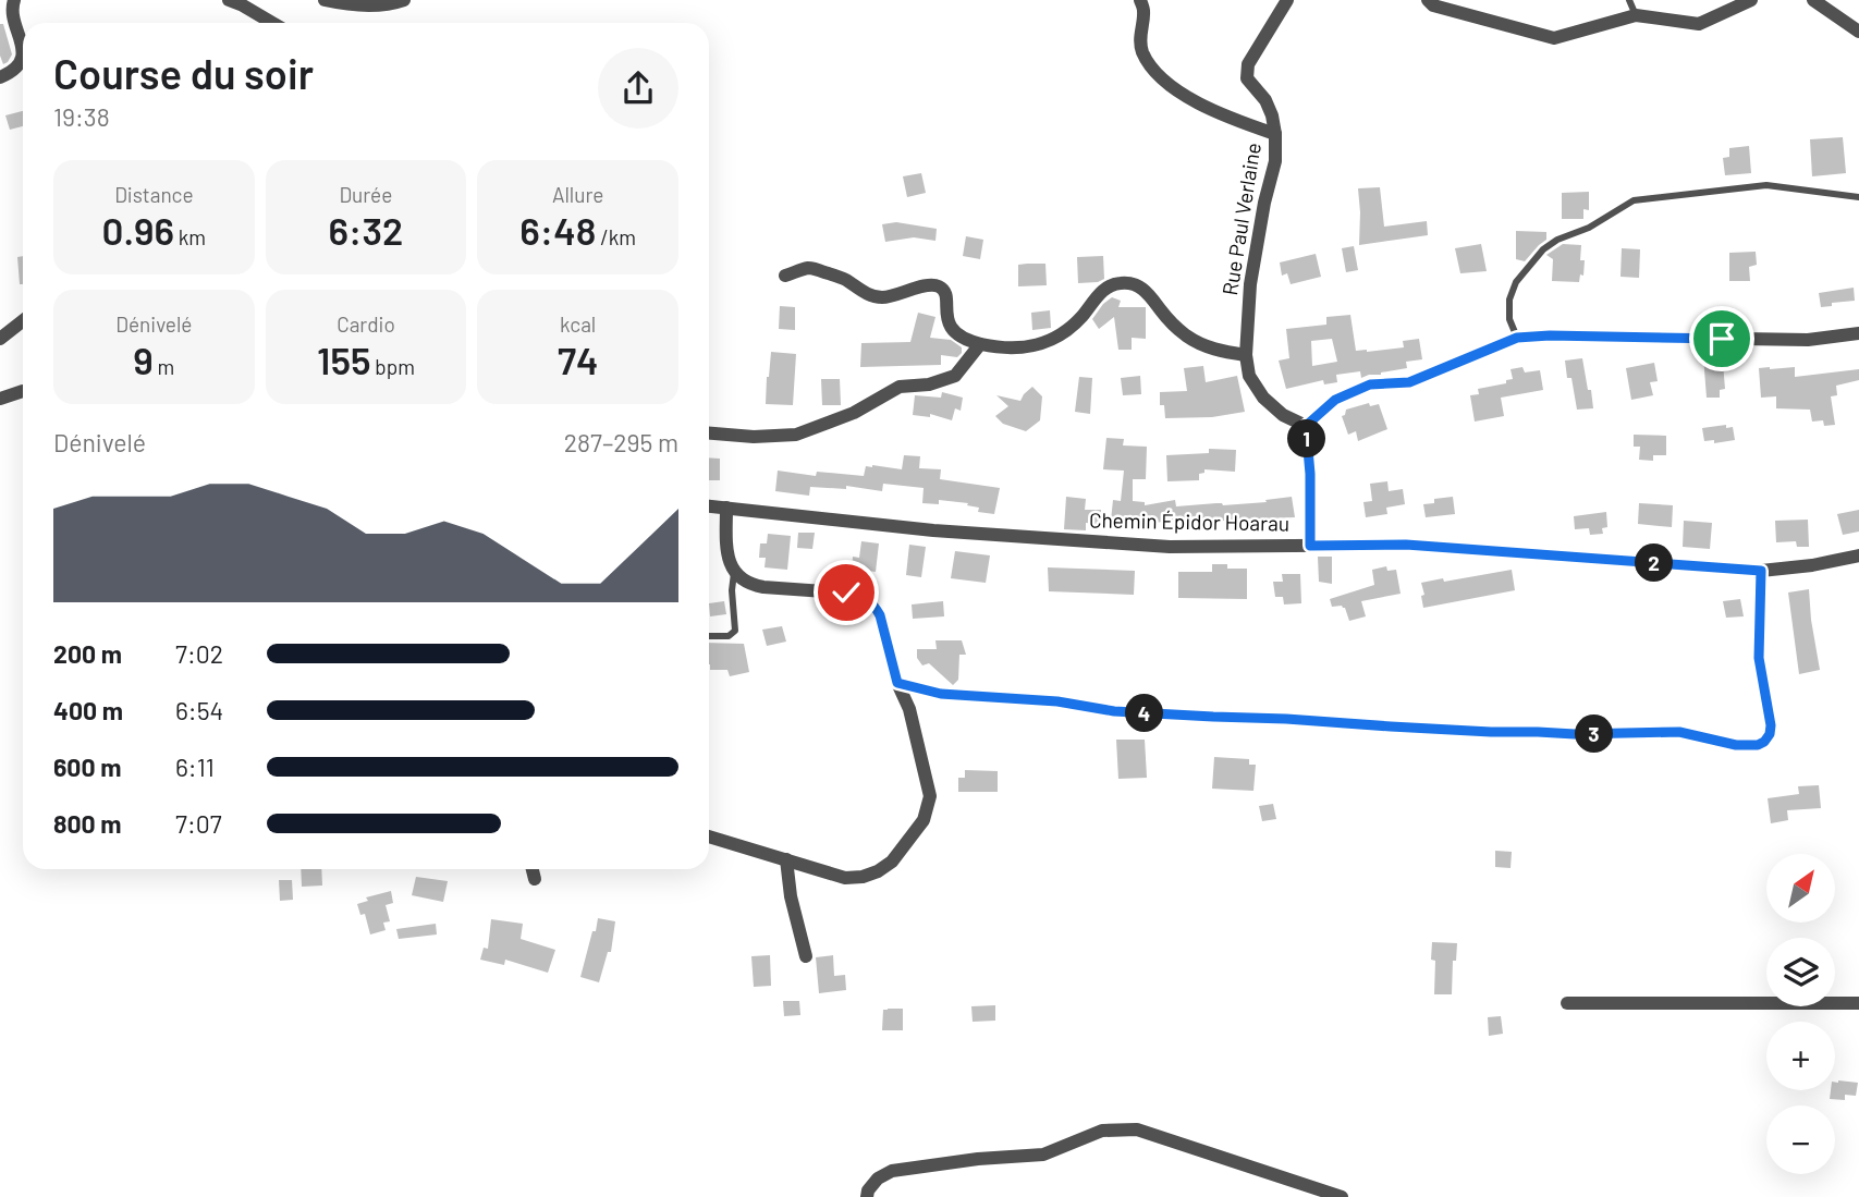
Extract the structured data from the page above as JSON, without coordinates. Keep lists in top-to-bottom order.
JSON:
{
  "streets": {
    "street": ["Rue Paul Verlaine", "Chemin Épidor Hoarau"]
  },
  "north": "top right",
  "page": {
    "heading": ["Course du soir", "19:38"],
    "stats": [
      ["Distance", "0.96 km"],
      ["Durée", "6:32"],
      ["Allure", "6:48 /km"],
      ["Dénivelé", "9 m"],
      ["Cardio", "155 bpm"],
      ["kcal", "74"]
    ],
    "chart": ["Dénivelé", "287–295 m"],
    "pins": [
      "1",
      "2",
      "4",
      "3"
    ],
    "list": [
      {
        "name": "200 m",
        "note": "7:02"
      },
      {
        "name": "400 m",
        "note": "6:54"
      },
      {
        "name": "600 m",
        "note": "6:11"
      },
      {
        "name": "800 m",
        "note": "7:07"
      }
    ],
    "map_buttons": ["+", "−"]
  }
}
